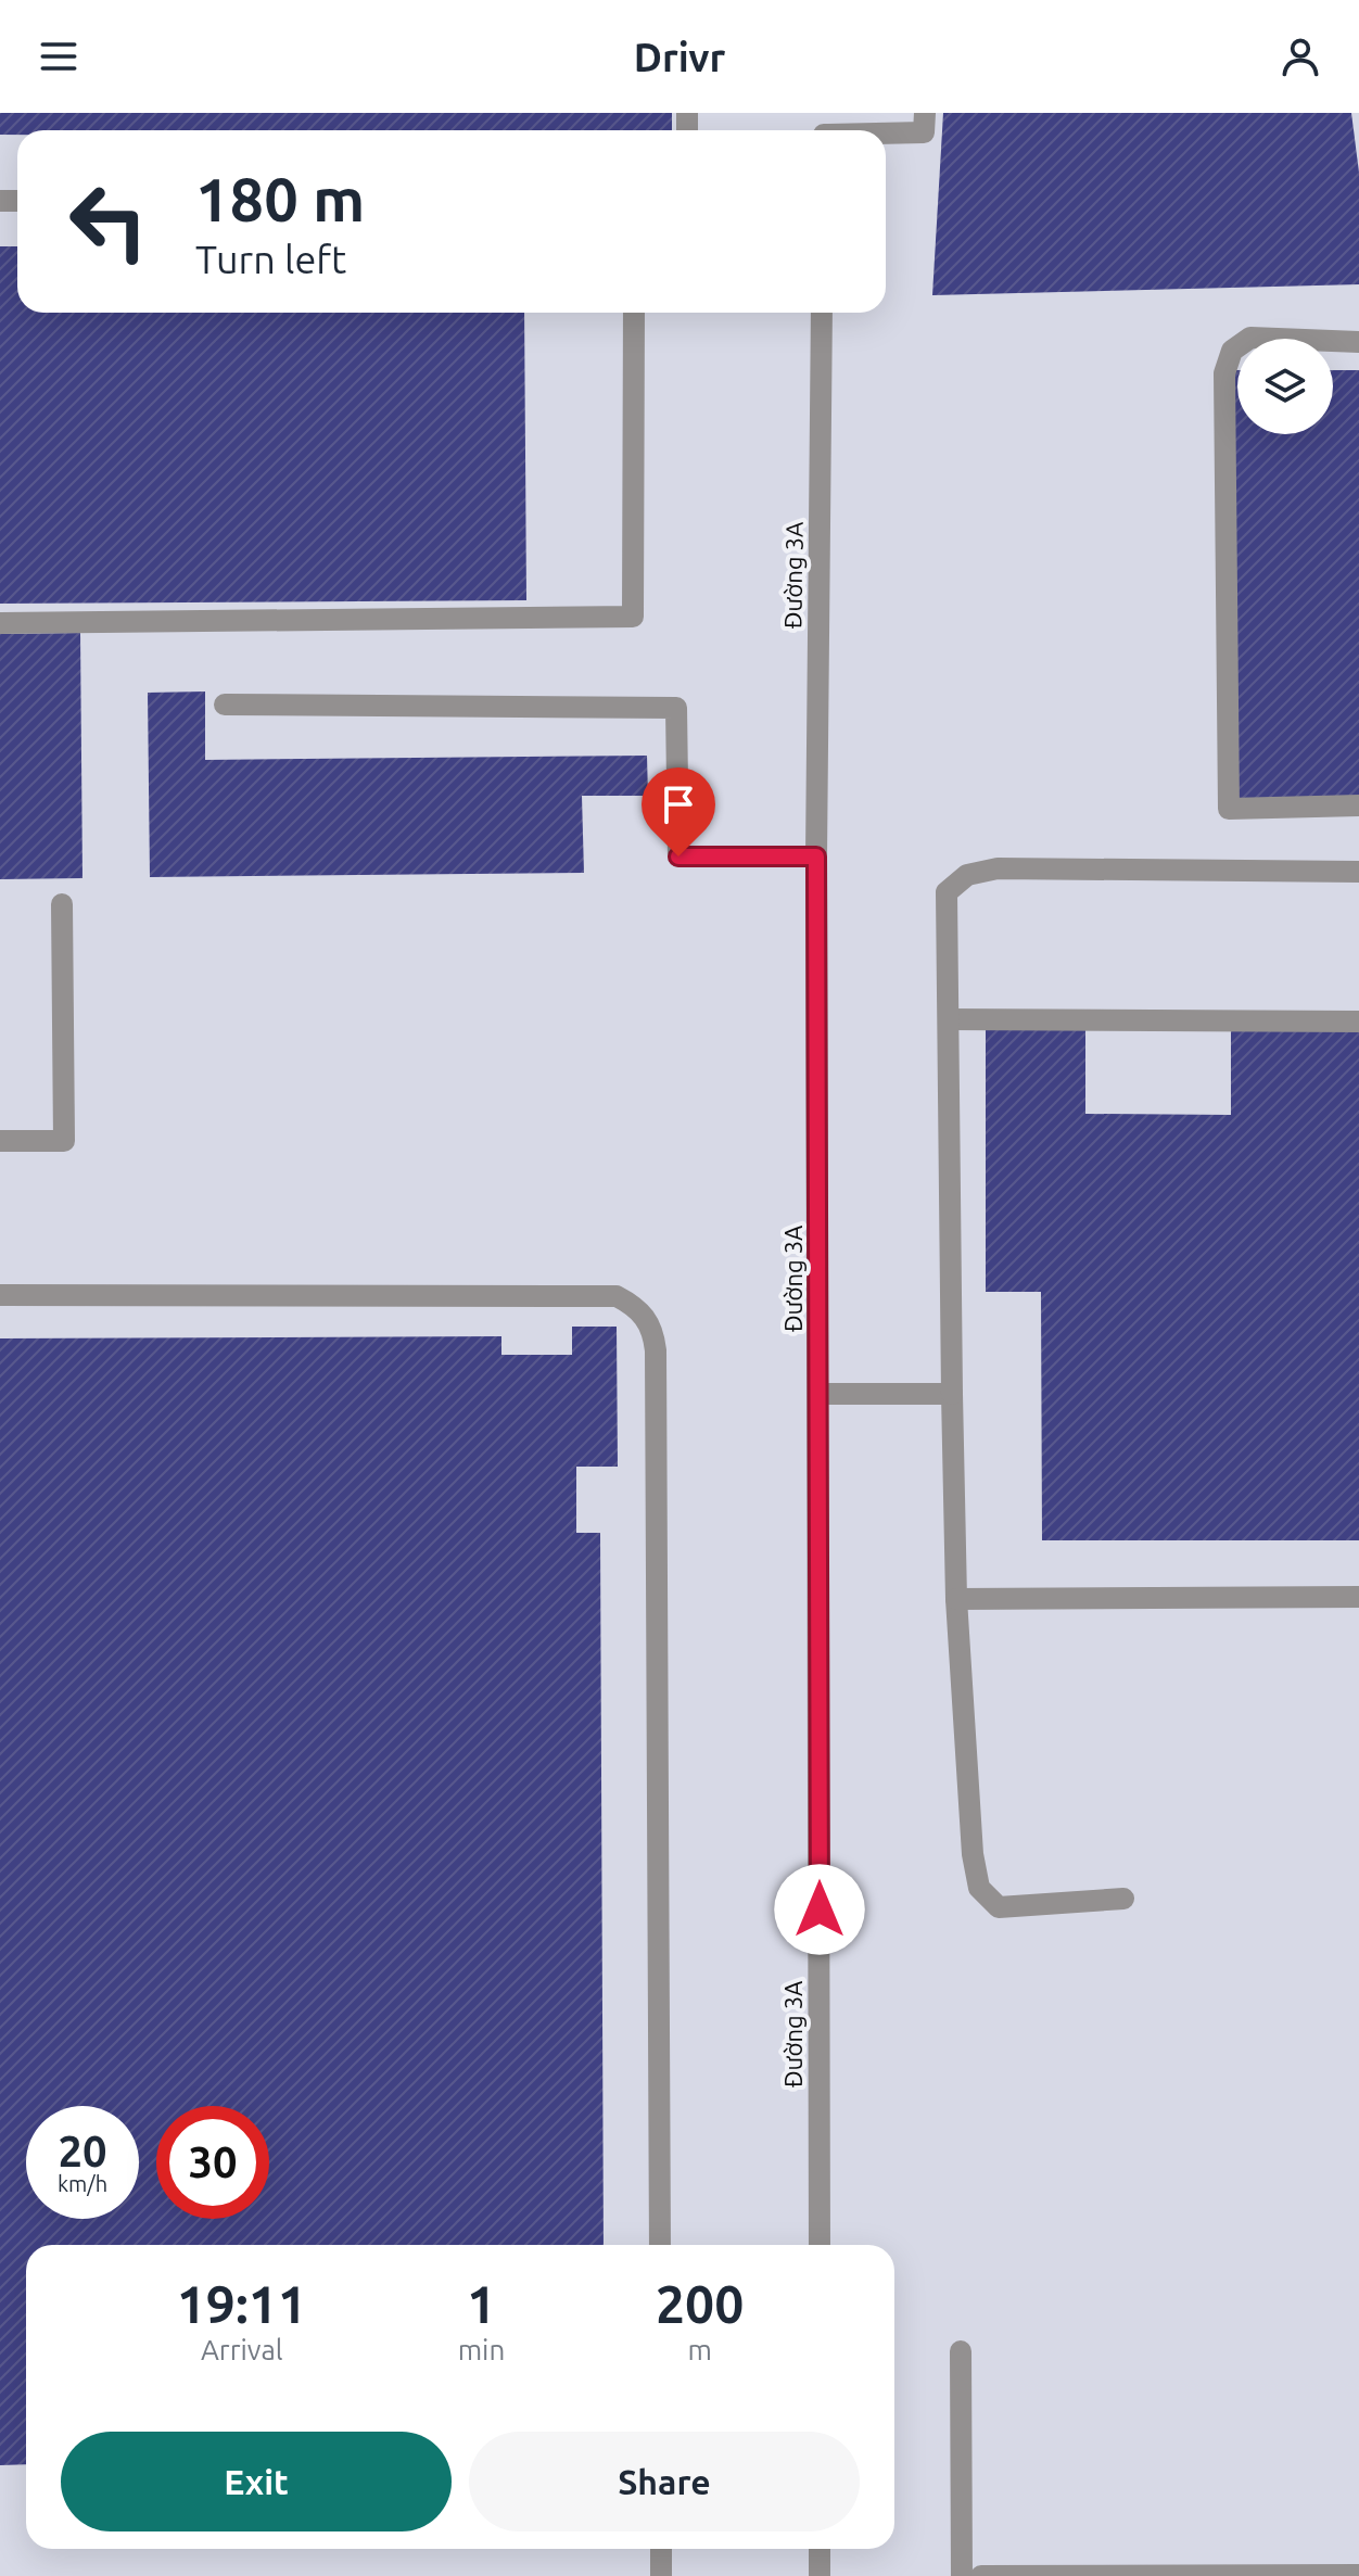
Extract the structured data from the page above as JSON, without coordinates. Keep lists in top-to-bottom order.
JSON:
{
  "streets": {
    "street": ["Đường 3A"]
  },
  "page": {
    "header": "Drivr",
    "turn": ["180 m", "Turn left"],
    "speed": "20 km/h",
    "limit": "30",
    "eta": [
      "19:11",
      "Arrival",
      "1",
      "min",
      "200",
      "m"
    ],
    "buttons": ["Exit", "Share"]
  }
}
